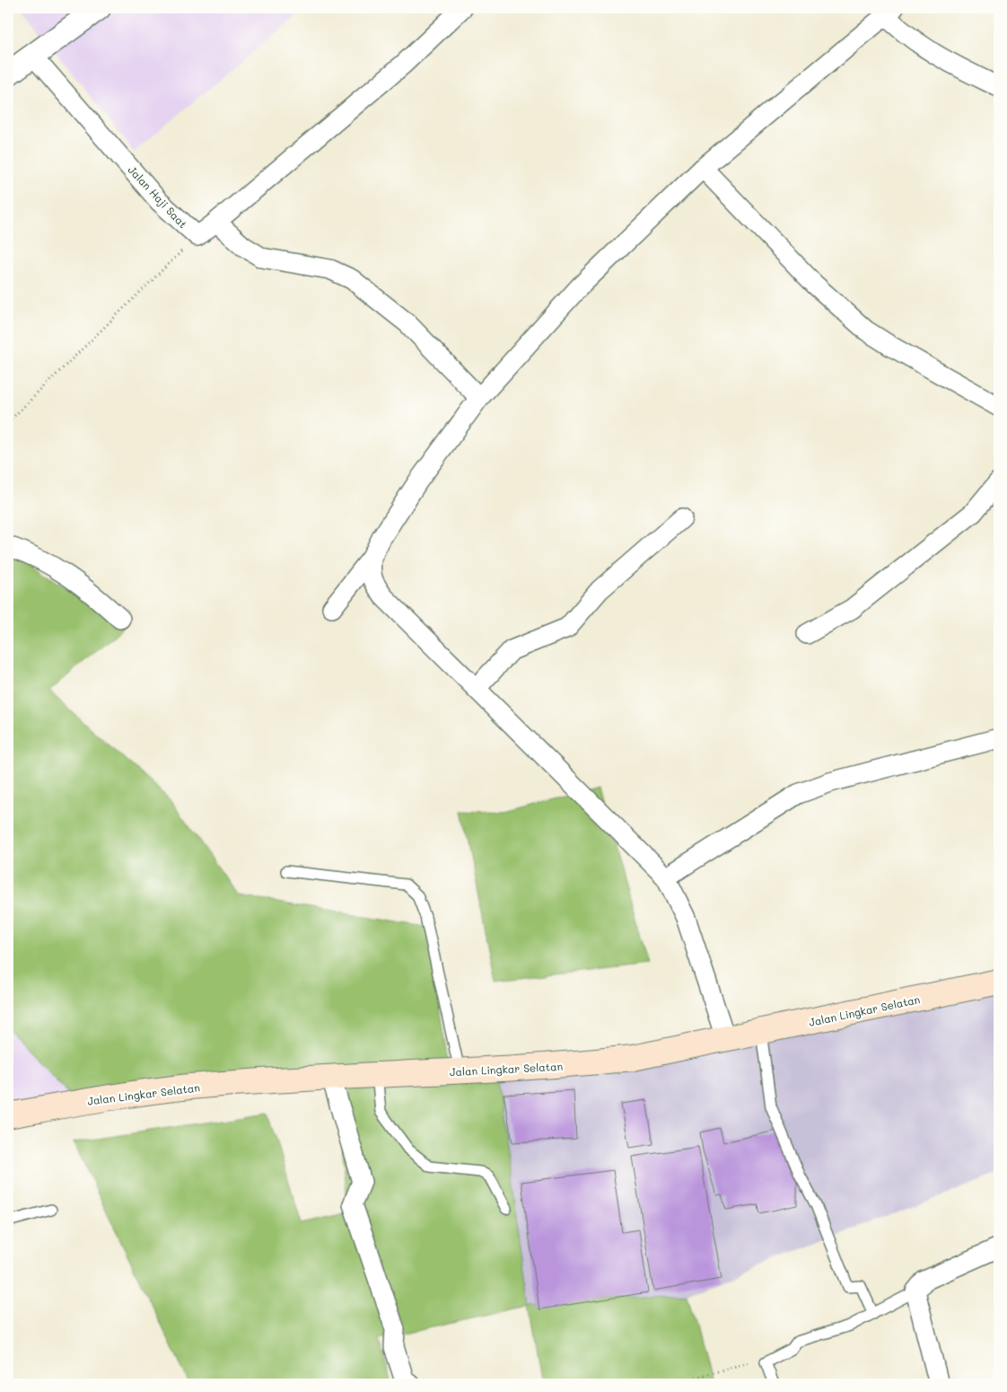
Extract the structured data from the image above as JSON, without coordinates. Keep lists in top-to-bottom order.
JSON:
{
  "streets": {
    "main road": ["Jalan Lingkar Selatan"],
    "street": ["Jalan Haji Saat"]
  }
}
